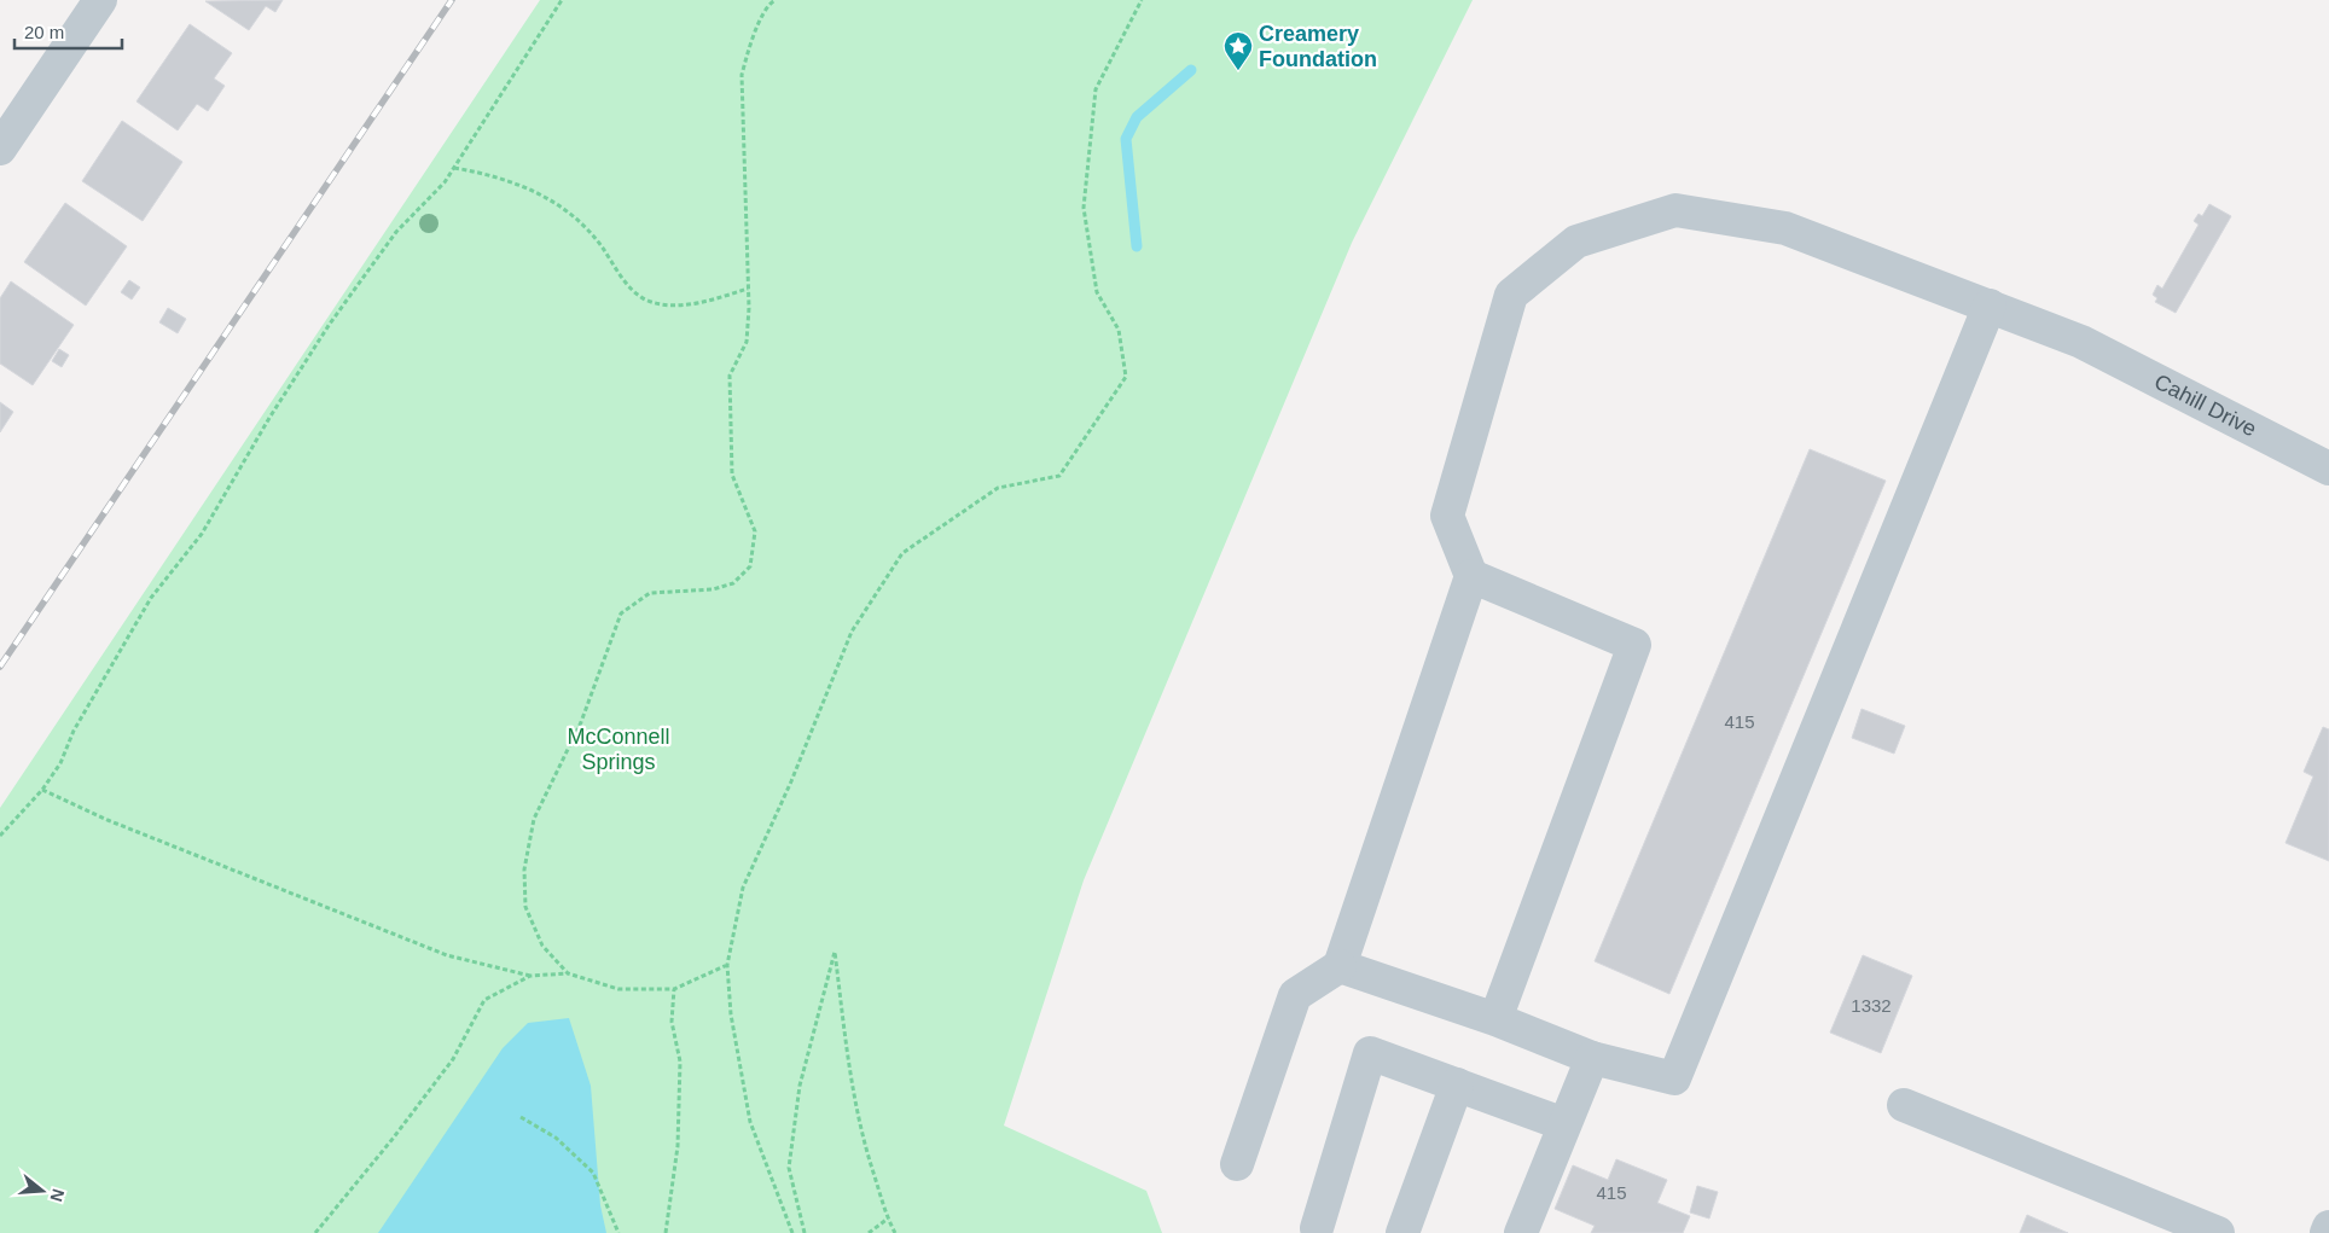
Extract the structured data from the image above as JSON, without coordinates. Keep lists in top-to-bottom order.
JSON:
{
  "streets": {
    "street": ["Cahill Drive"]
  },
  "parks": ["McConnell Springs"],
  "places": {
    "place": ["Creamery Foundation"]
  },
  "house_numbers": ["415", "1332", "415"],
  "scale_bar": "20 m",
  "north": "right"
}
